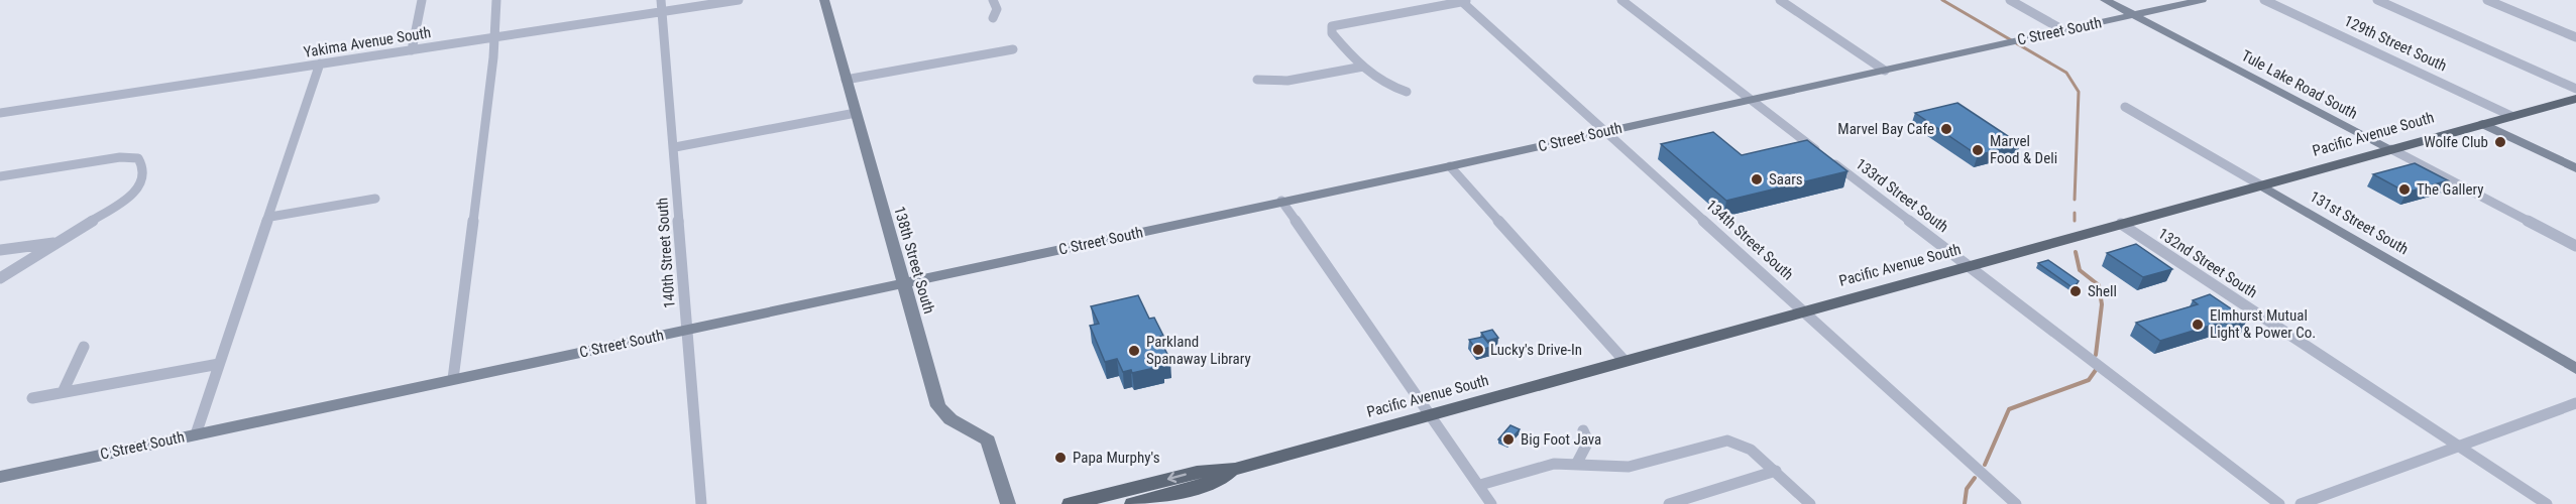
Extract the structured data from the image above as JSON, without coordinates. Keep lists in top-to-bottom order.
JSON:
{
  "streets": {
    "main road": ["Pacific Avenue South"],
    "street": [
      "C Street South",
      "Yakima Avenue South",
      "129th Street South",
      "Tule Lake Road South",
      "133rd Street South",
      "131st Street South",
      "134th Street South",
      "140th Street South",
      "138th Street South",
      "132nd Street South"
    ]
  },
  "crossings": [
    ["C Street South", "Tule Lake Road South"],
    ["C Street South", "133rd Street South"],
    ["C Street South", "134th Street South"],
    ["C Street South", "140th Street South"],
    ["C Street South", "138th Street South"],
    ["Yakima Avenue South", "140th Street South"],
    ["129th Street South", "Pacific Avenue South"],
    ["Tule Lake Road South", "Pacific Avenue South"],
    ["Pacific Avenue South", "133rd Street South"],
    ["Pacific Avenue South", "131st Street South"],
    ["Pacific Avenue South", "134th Street South"],
    ["Pacific Avenue South", "132nd Street South"]
  ],
  "places": [
    "Marvel Bay Cafe",
    "Wolfe Club",
    "Marvel Food & Deli",
    "Saars",
    "The Gallery",
    "Shell",
    "Elmhurst Mutual Light & Power Co.",
    "Lucky's Drive-In",
    "Parkland Spanaway Library",
    "Big Foot Java",
    "Papa Murphy's"
  ]
}
